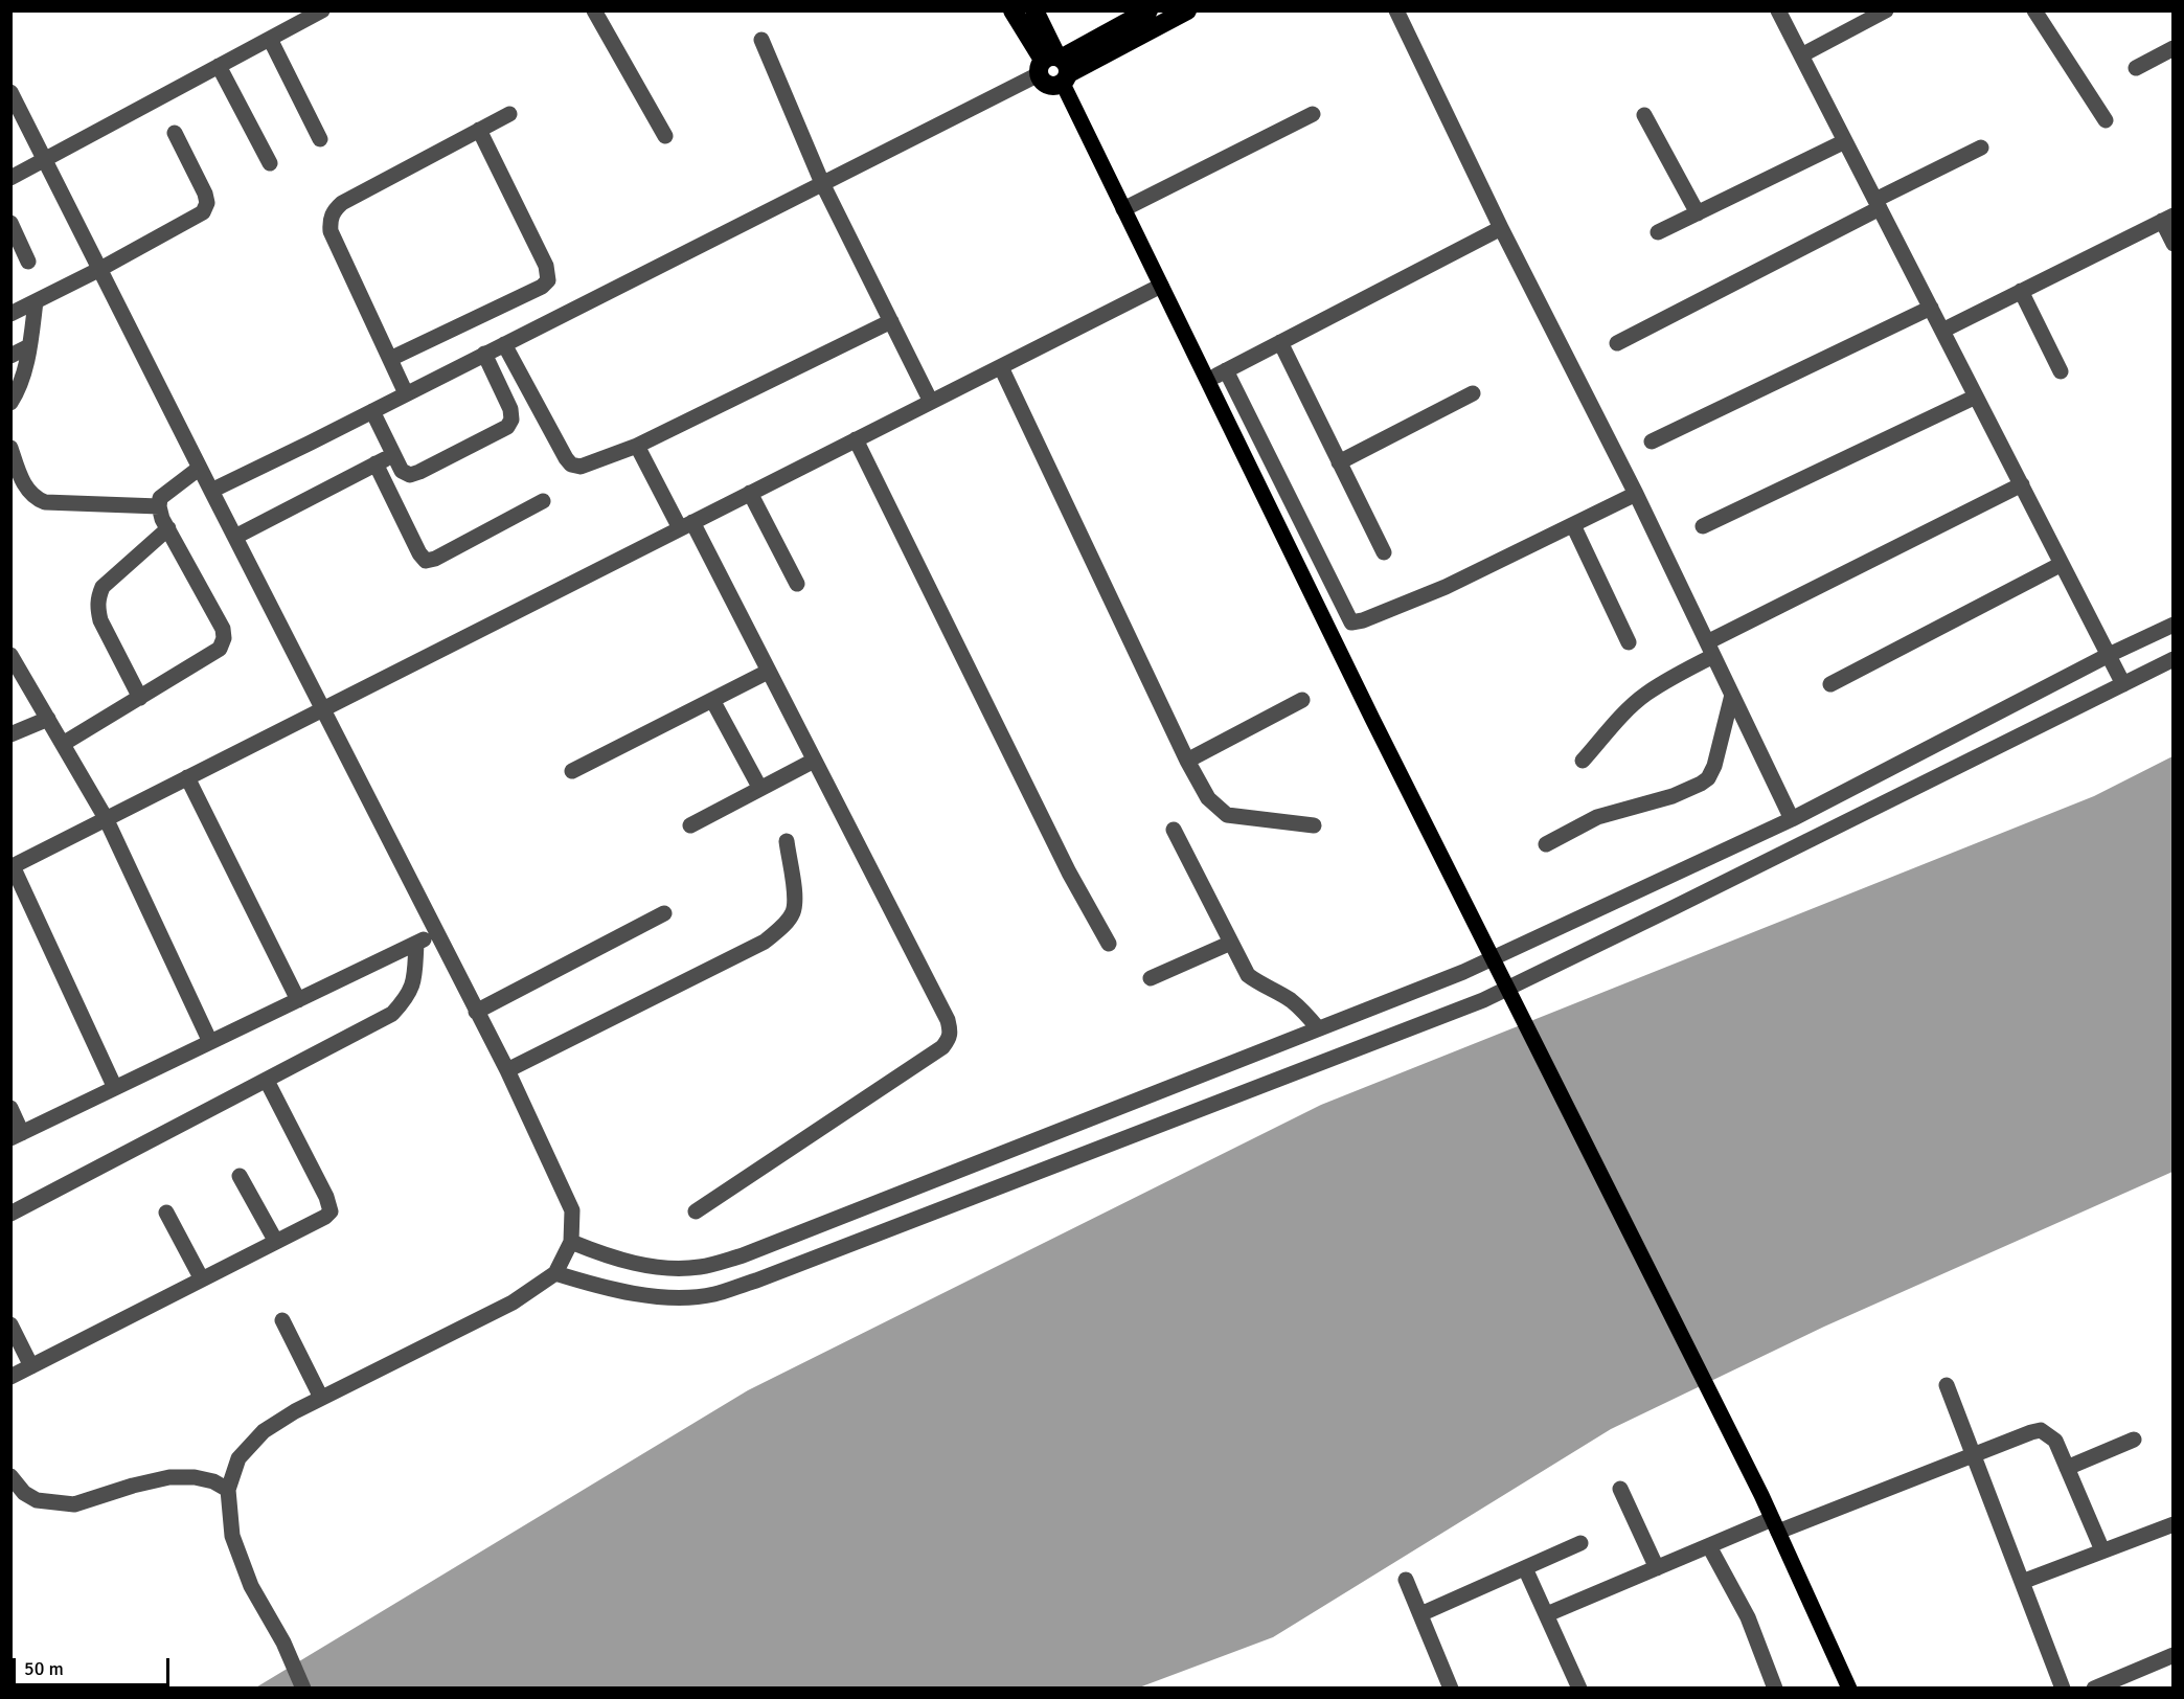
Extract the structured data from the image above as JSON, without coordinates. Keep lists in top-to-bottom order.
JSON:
{
  "scale_bar": "50 m"
}
